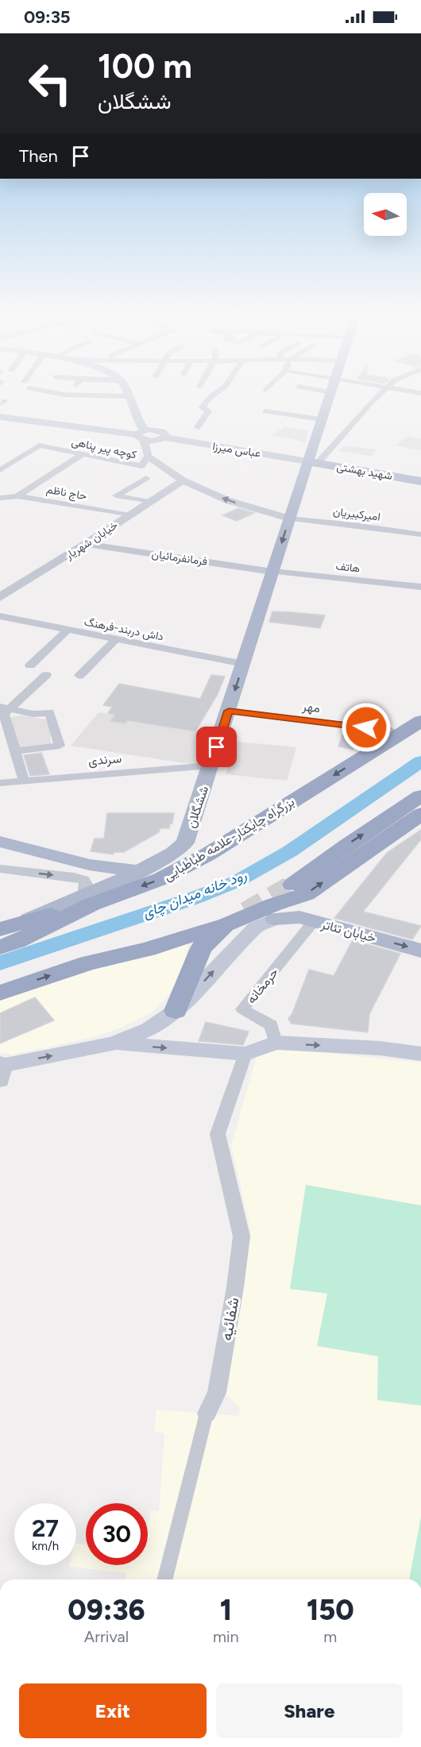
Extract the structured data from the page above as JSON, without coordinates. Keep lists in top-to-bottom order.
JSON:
{
  "streets": {
    "highway": ["بزرگراه چایکنار-علامه طباطبایی"],
    "main road": [
      "عباس میرزا",
      "شهید بهشتى",
      "ششگلان",
      "خیابان تئاتر"
    ],
    "street": [
      "کوچه پیر پناهی",
      "حاج ناظم",
      "امیرکبیریان",
      "خیابان شهریار",
      "فرمانفرمائیان",
      "هاتف",
      "داش دربند-فرهنگ",
      "مهر",
      "سرندی",
      "حرمخانه",
      "شفائیه"
    ]
  },
  "crossings": [
    ["عباس میرزا", "شهید بهشتى"],
    ["عباس میرزا", "ششگلان"],
    ["شهید بهشتى", "ششگلان"],
    ["حاج ناظم", "خیابان شهریار"],
    ["امیرکبیریان", "ششگلان"],
    ["خیابان شهریار", "فرمانفرمائیان"],
    ["فرمانفرمائیان", "هاتف"],
    ["فرمانفرمائیان", "ششگلان"],
    ["هاتف", "ششگلان"],
    ["داش دربند-فرهنگ", "ششگلان"],
    ["مهر", "ششگلان"],
    ["سرندی", "ششگلان"],
    ["ششگلان", "بزرگراه چایکنار-علامه طباطبایی"],
    ["خیابان تئاتر", "حرمخانه"]
  ],
  "water": ["رود خانه میدان چای"],
  "north": "left",
  "page": {
    "status": "09:35",
    "turn": ["100 m", "ششگلان"],
    "then": "Then",
    "speed": "27 km/h",
    "limit": "30",
    "eta": [
      "09:36",
      "Arrival",
      "1",
      "min",
      "150",
      "m"
    ],
    "buttons": ["Exit", "Share"]
  }
}
